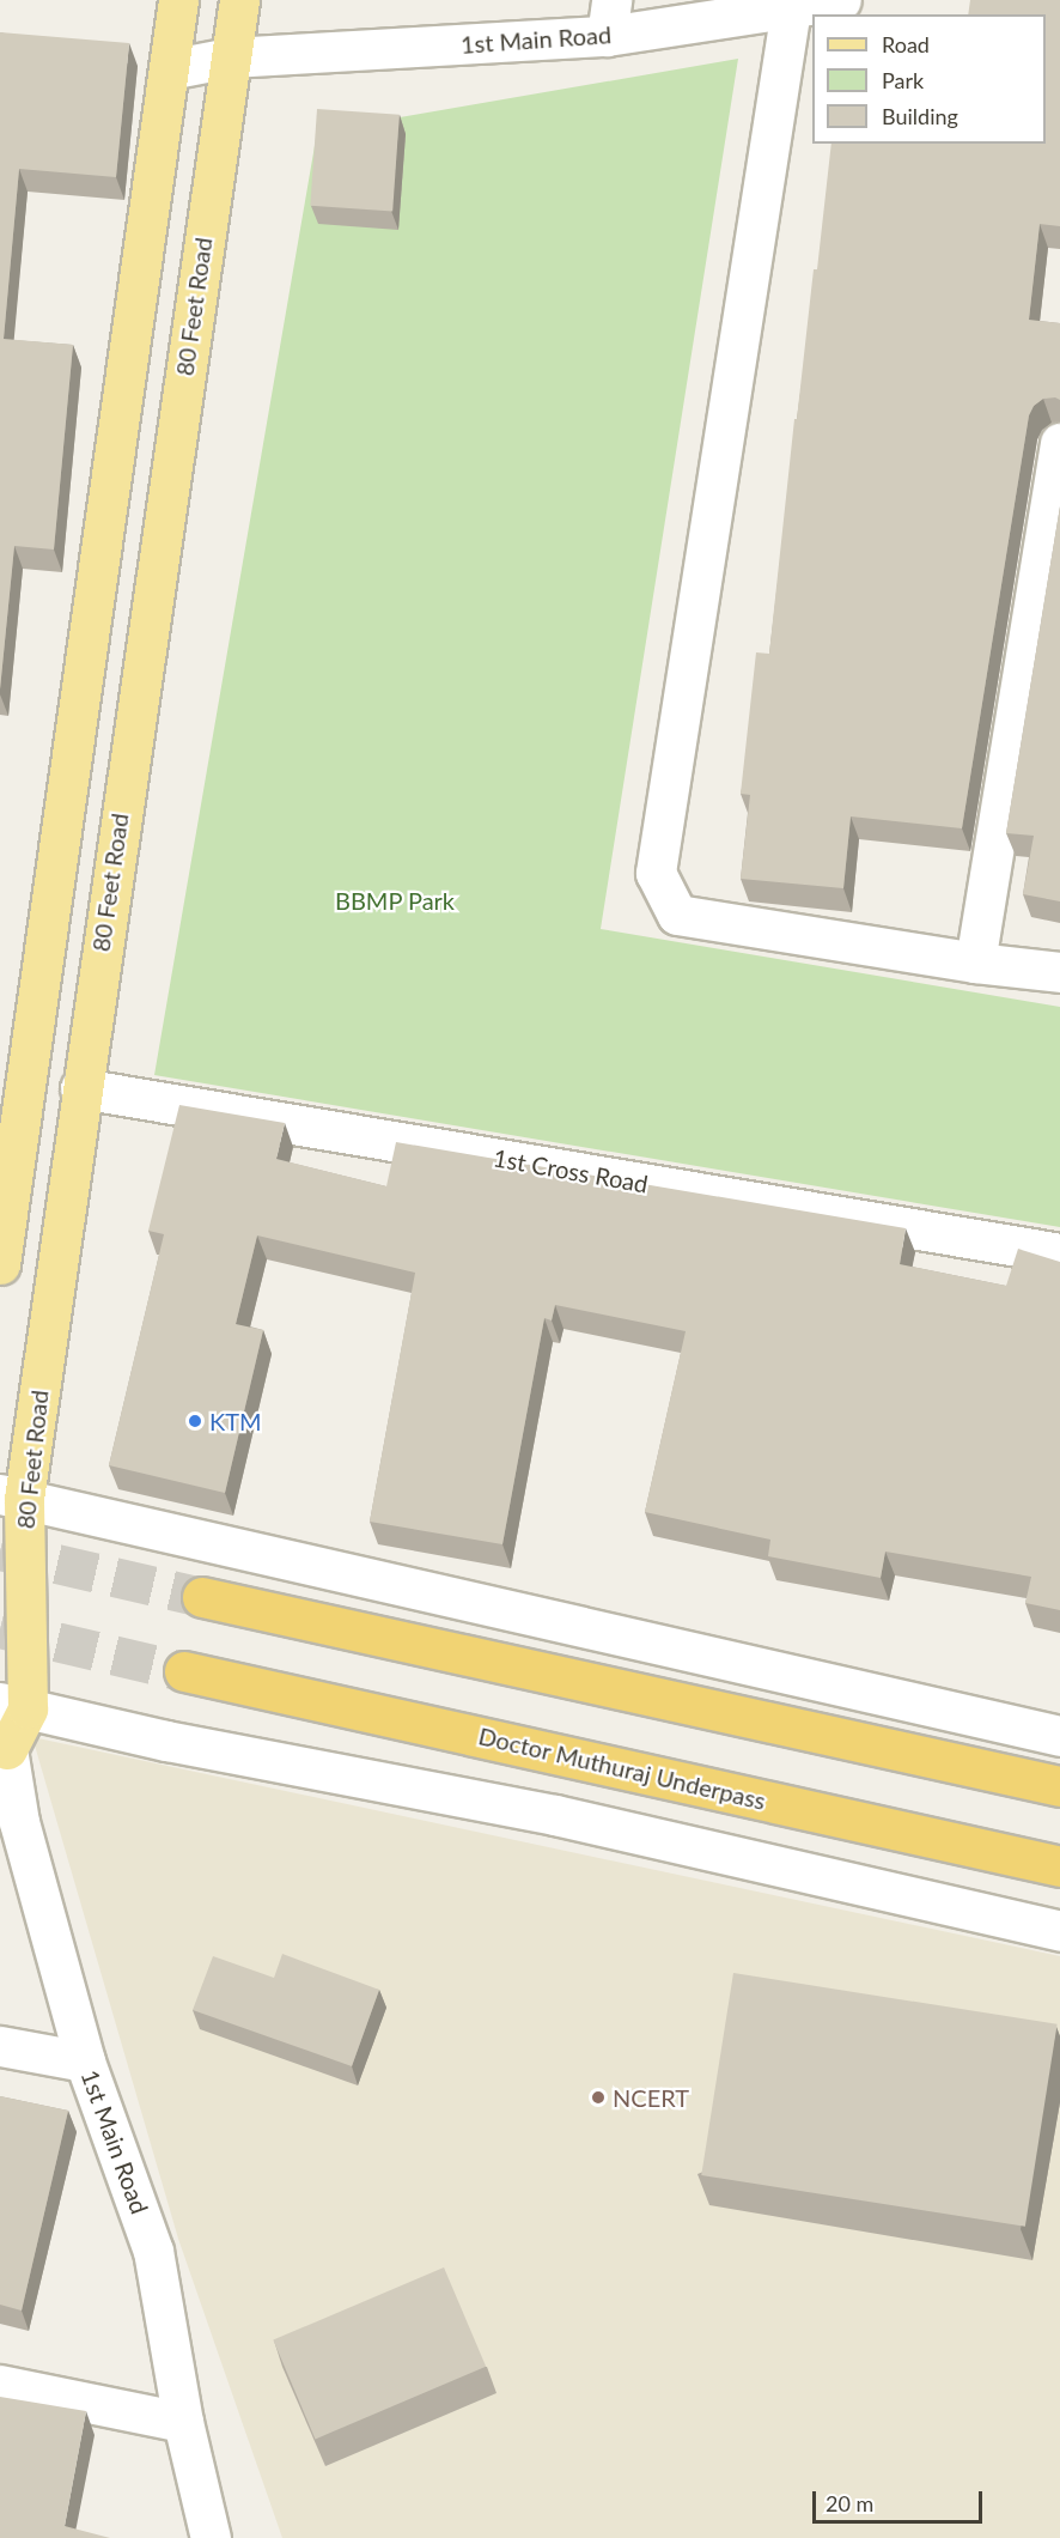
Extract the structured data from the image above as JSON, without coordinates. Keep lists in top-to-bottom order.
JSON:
{
  "streets": {
    "highway": ["Doctor Muthuraj Underpass"],
    "main road": ["80 Feet Road"],
    "street": ["1st Main Road", "1st Cross Road"]
  },
  "crossings": [
    ["1st Main Road", "80 Feet Road"],
    ["80 Feet Road", "1st Cross Road"]
  ],
  "parks": ["BBMP Park"],
  "places": ["KTM", "NCERT"],
  "legend": ["Road", "Park", "Building"],
  "scale_bar": "20 m"
}
